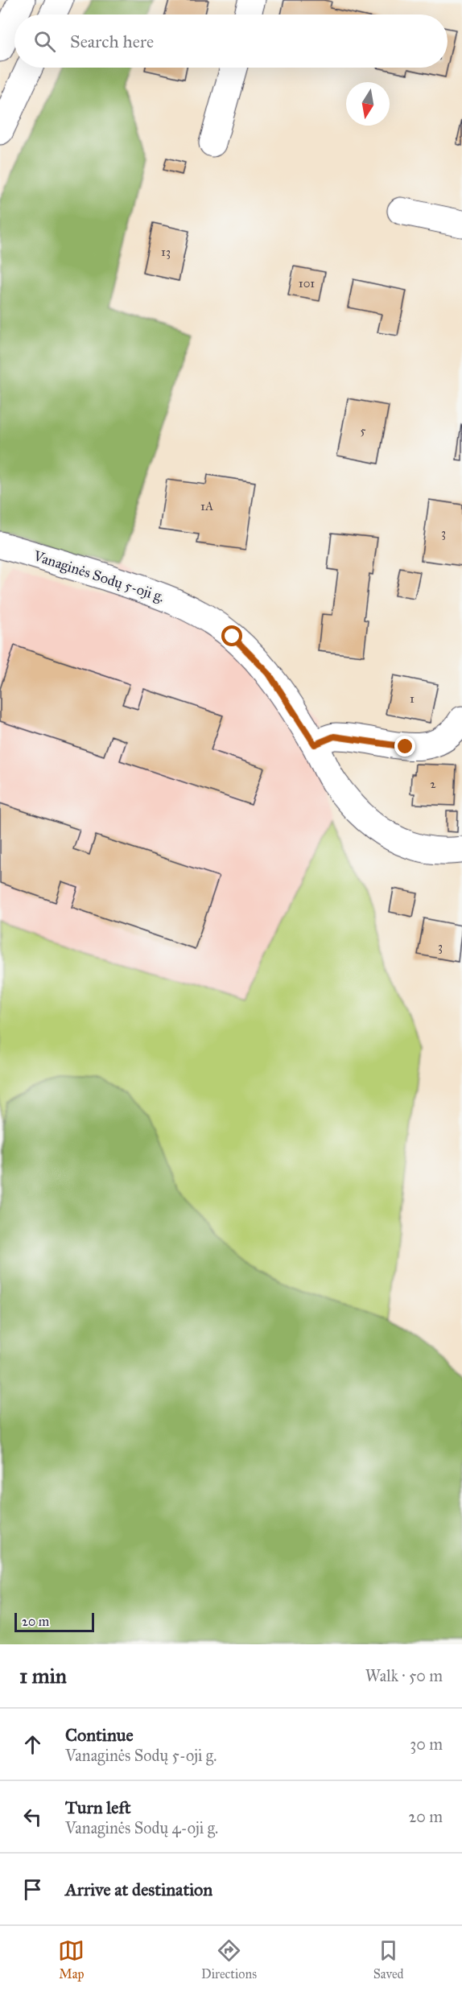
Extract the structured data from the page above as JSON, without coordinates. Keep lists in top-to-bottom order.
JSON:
{
  "streets": {
    "main road": ["Vanaginės Sodų 5-oji g."]
  },
  "house_numbers": [
    "13",
    "101",
    "5",
    "1A",
    "3",
    "1",
    "2",
    "3"
  ],
  "scale_bar": "20 m",
  "north": "bottom",
  "page": {
    "search": "Search here",
    "scale": "20 m",
    "heading": ["1 min", "Walk · 50 m"],
    "list": [
      ["Continue", "Vanaginės Sodų 5-oji g.", "30 m"],
      ["Turn left", "Vanaginės Sodų 4-oji g.", "20 m"],
      "Arrive at destination"
    ],
    "nav": ["Map", "Directions", "Saved"]
  }
}
